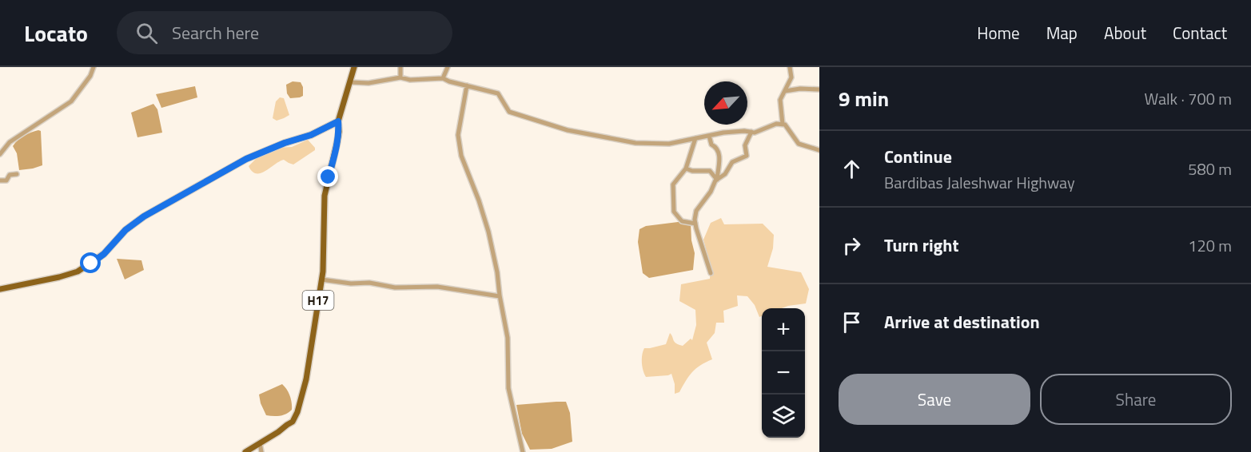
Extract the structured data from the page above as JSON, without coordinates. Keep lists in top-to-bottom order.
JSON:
{
  "streets": {
    "main road": ["H17"]
  },
  "north": "bottom left",
  "page": {
    "header": "Locato",
    "search": "Search here",
    "nav": [
      "Home",
      "Map",
      "About",
      "Contact"
    ],
    "heading": ["9 min", "Walk · 700 m"],
    "list": [
      ["Continue", "Bardibas Jaleshwar Highway", "580 m"],
      ["Turn right", "120 m"],
      "Arrive at destination"
    ],
    "map_buttons": ["+", "−"],
    "buttons": ["Save", "Share"]
  }
}
